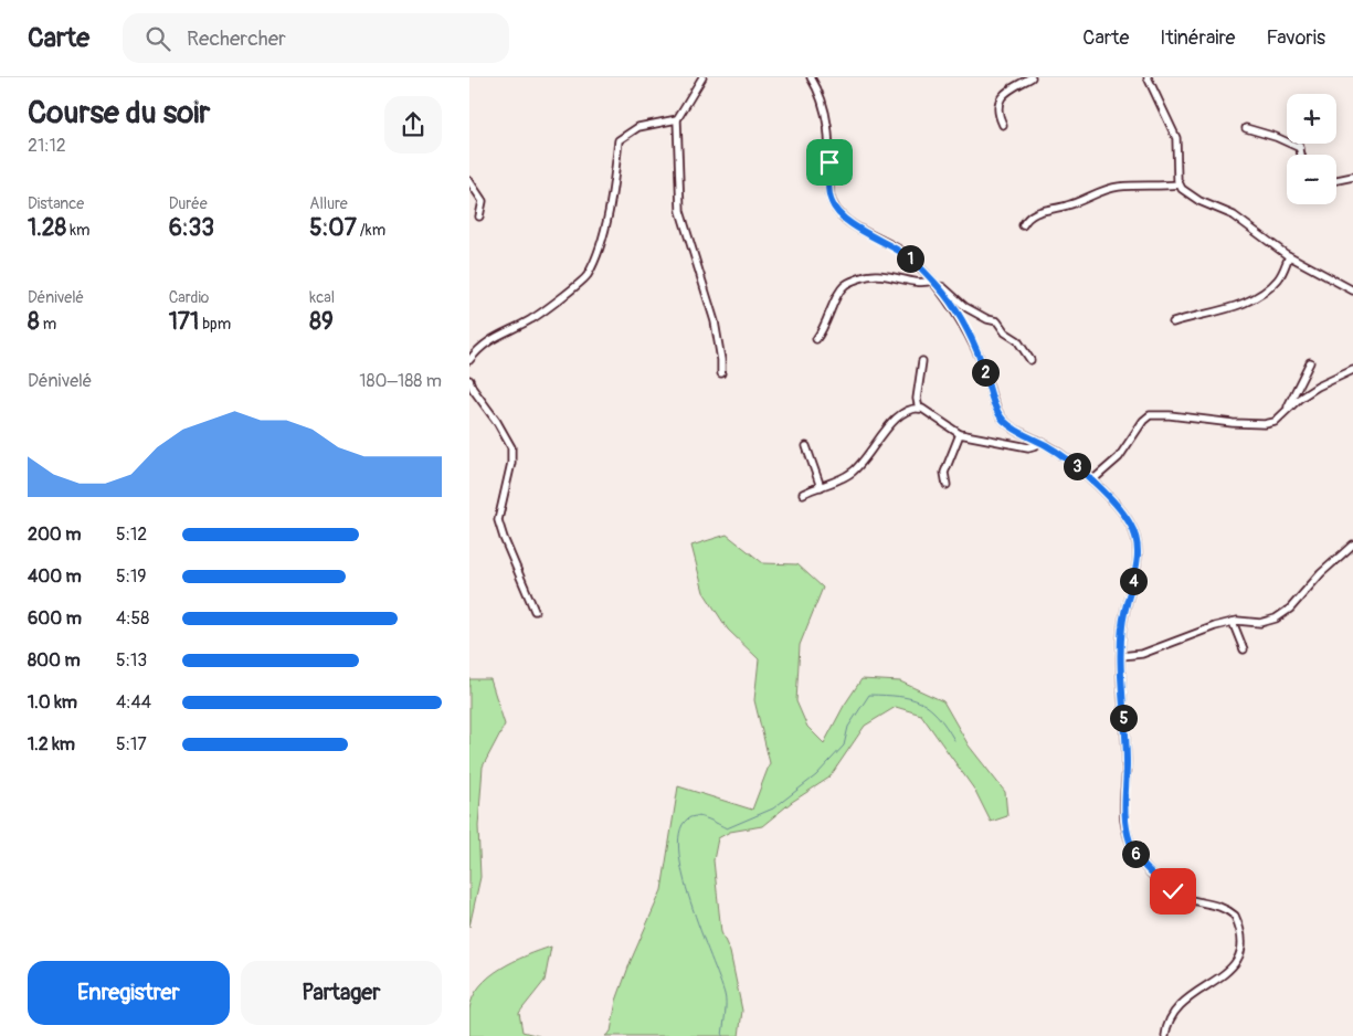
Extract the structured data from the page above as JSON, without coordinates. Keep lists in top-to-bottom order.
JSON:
{
  "page": {
    "header": "Carte",
    "search": "Rechercher",
    "nav": ["Carte", "Itinéraire", "Favoris"],
    "heading": ["Course du soir", "21:12"],
    "map_buttons": ["+", "−"],
    "stats": [
      ["Distance", "1.28 km"],
      ["Durée", "6:33"],
      ["Allure", "5:07 /km"],
      ["Dénivelé", "8 m"],
      ["Cardio", "171 bpm"],
      ["kcal", "89"]
    ],
    "pins": [
      "1",
      "2",
      "3",
      "4",
      "5",
      "6"
    ],
    "chart": ["Dénivelé", "180–188 m"],
    "list": [
      {
        "name": "200 m",
        "note": "5:12"
      },
      {
        "name": "400 m",
        "note": "5:19"
      },
      {
        "name": "600 m",
        "note": "4:58"
      },
      {
        "name": "800 m",
        "note": "5:13"
      },
      {
        "name": "1.0 km",
        "note": "4:44"
      },
      {
        "name": "1.2 km",
        "note": "5:17"
      }
    ],
    "buttons": ["Enregistrer", "Partager"]
  }
}
